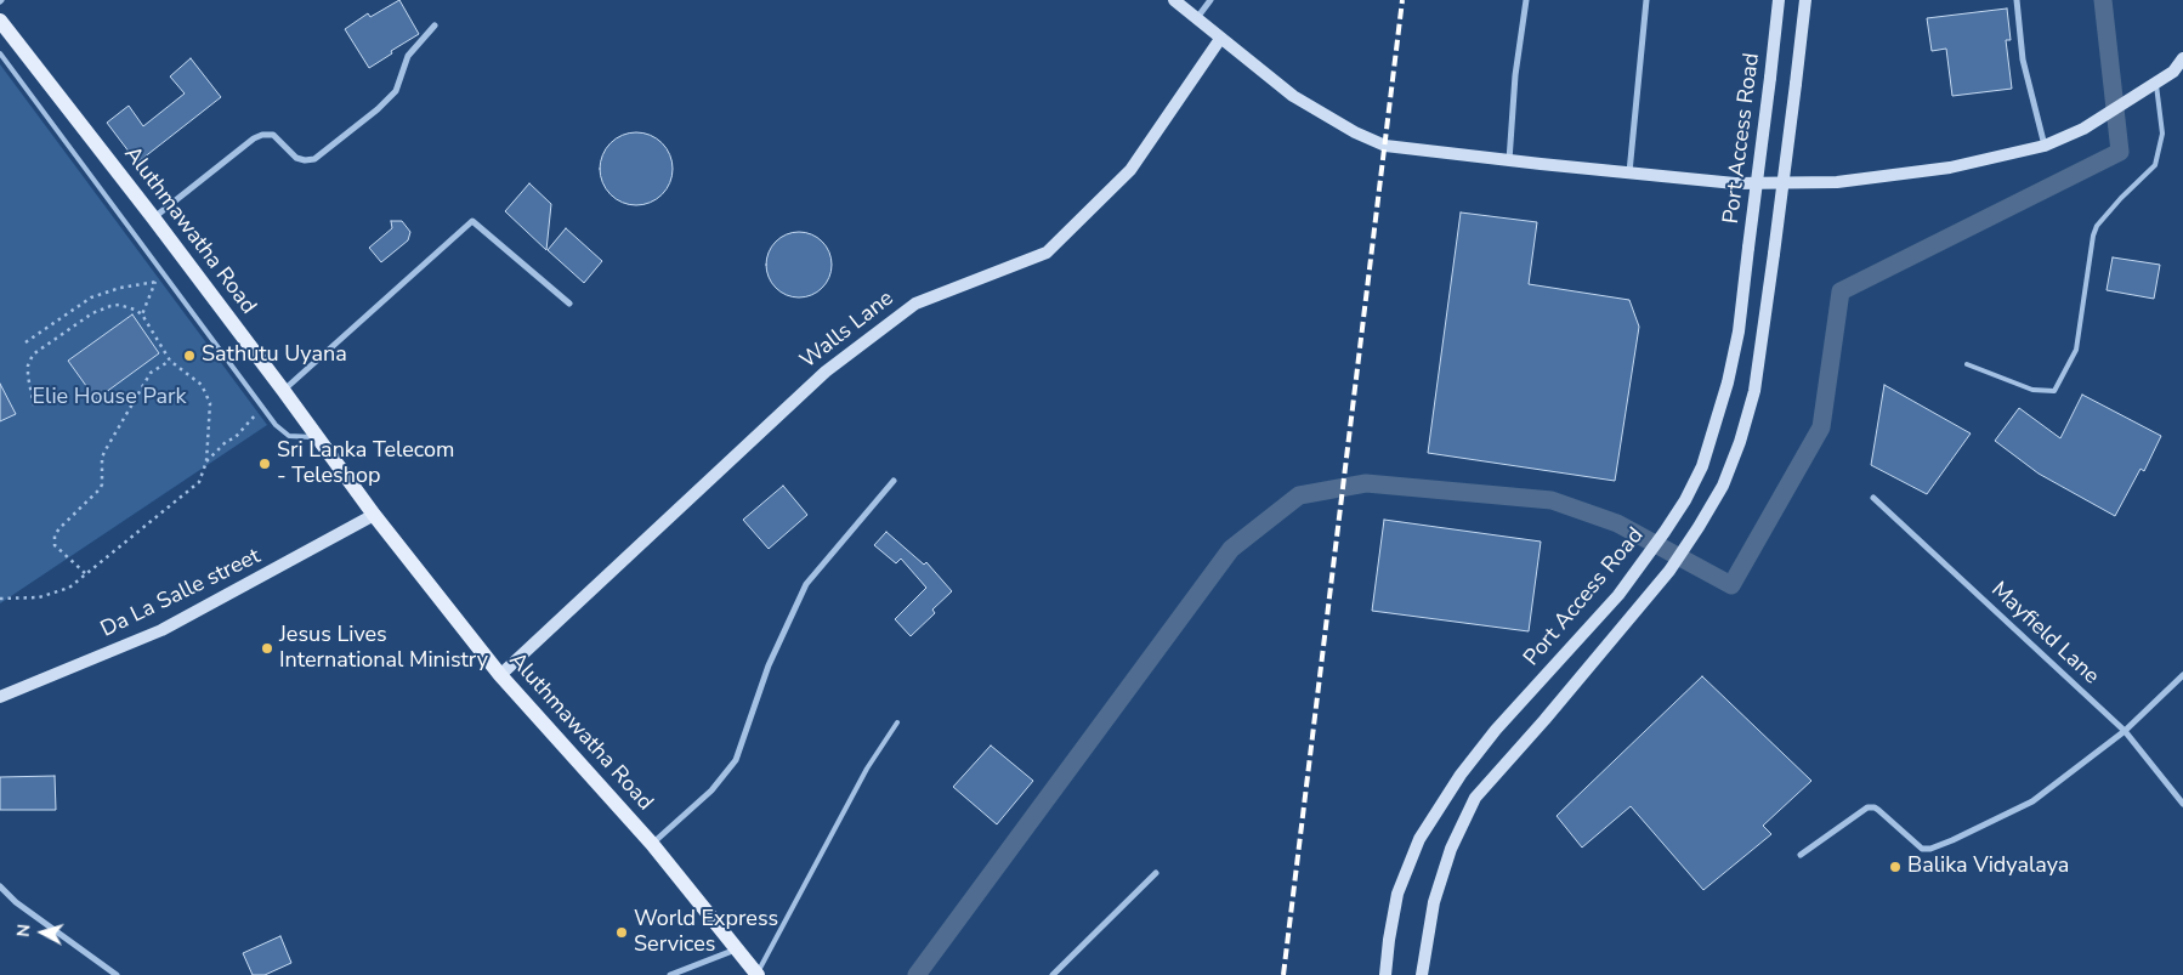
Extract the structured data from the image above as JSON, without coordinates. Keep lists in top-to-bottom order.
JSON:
{
  "streets": {
    "main road": [
      "Port Access Road",
      "Aluthmawatha Road",
      "Walls Lane",
      "Da La Salle street"
    ],
    "street": ["Mayfield Lane"]
  },
  "crossings": [
    ["Aluthmawatha Road", "Walls Lane"],
    ["Aluthmawatha Road", "Da La Salle street"]
  ],
  "parks": ["Elie House Park"],
  "places": [
    "Sathutu Uyana",
    "Sri Lanka Telecom - Teleshop",
    "Jesus Lives International Ministry",
    "Balika Vidyalaya",
    "World Express Services"
  ],
  "north": "left"
}
